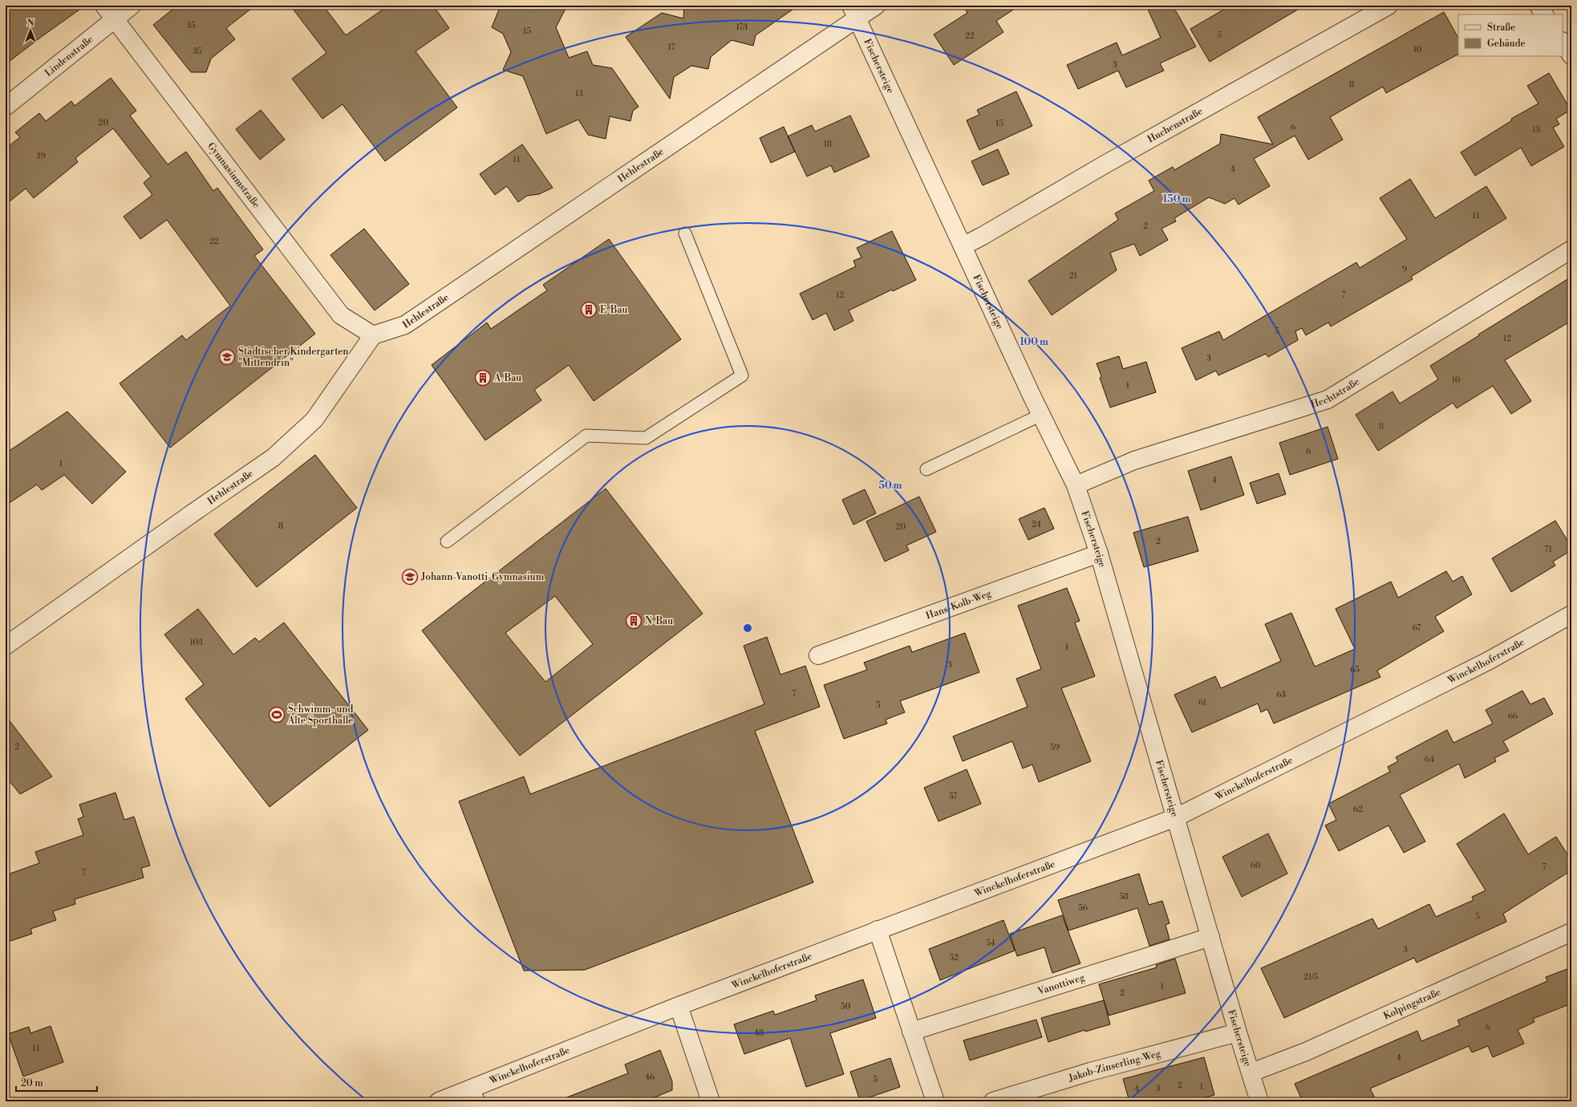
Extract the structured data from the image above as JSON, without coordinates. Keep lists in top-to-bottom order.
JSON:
{
  "streets": {
    "street": [
      "Lindenstraße",
      "Fischersteige",
      "Huchenstraße",
      "Hehlestraße",
      "Gymnasiumstraße",
      "Hechtstraße",
      "Hans-Kolb-Weg",
      "Winckelhoferstraße",
      "Vanottiweg",
      "Kolpingstraße",
      "Jakob-Zinserling-Weg"
    ]
  },
  "crossings": [
    ["Lindenstraße", "Gymnasiumstraße"],
    ["Fischersteige", "Huchenstraße"],
    ["Fischersteige", "Hehlestraße"],
    ["Fischersteige", "Hechtstraße"],
    ["Fischersteige", "Hans-Kolb-Weg"],
    ["Fischersteige", "Winckelhoferstraße"],
    ["Fischersteige", "Vanottiweg"],
    ["Fischersteige", "Kolpingstraße"],
    ["Fischersteige", "Jakob-Zinserling-Weg"],
    ["Hehlestraße", "Gymnasiumstraße"]
  ],
  "places": {
    "building": ["E-Bau", "A-Bau", "N-Bau"],
    "school or university": ["Städtischer Kindergarten \"Mittendrin\"", "Johann-Vanotti-Gymnasium"],
    "sports": ["Schwimm- und Alte Sporthalle"]
  },
  "house_numbers": [
    "35",
    "17/1",
    "15",
    "5",
    "22",
    "17",
    "10",
    "35",
    "3",
    "8",
    "13",
    "20",
    "15",
    "6",
    "13",
    "18",
    "39",
    "11",
    "4",
    "11",
    "2",
    "22",
    "9",
    "21",
    "12",
    "7",
    "5",
    "12",
    "3",
    "10",
    "1",
    "8",
    "6",
    "1",
    "4",
    "24",
    "8",
    "20",
    "2",
    "71",
    "67",
    "10/1",
    "1",
    "3",
    "65",
    "7",
    "63",
    "61",
    "5",
    "66",
    "2",
    "59",
    "64",
    "57",
    "62",
    "60",
    "7",
    "7",
    "58",
    "56",
    "5",
    "54",
    "3",
    "52",
    "21/5",
    "1",
    "2",
    "50",
    "6",
    "48",
    "11",
    "4",
    "46",
    "5",
    "2",
    "1",
    "3",
    "4"
  ],
  "legend": ["Straße", "Gebäude"],
  "scale_bar": "20 m",
  "north": "top",
  "rings": ["150 m", "100 m", "50 m"]
}
